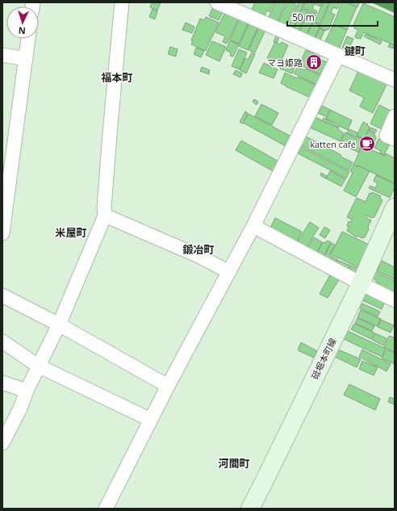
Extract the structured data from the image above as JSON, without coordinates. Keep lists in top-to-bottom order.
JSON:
{
  "streets": {
    "main road": ["砥堀本町線"]
  },
  "districts": [
    "鍵町",
    "福本町",
    "米屋町",
    "鍛冶町",
    "河間町"
  ],
  "places": {
    "building": ["マヨ姫路"],
    "cafe": ["katten café"]
  },
  "scale_bar": "50 m",
  "north": "bottom"
}
